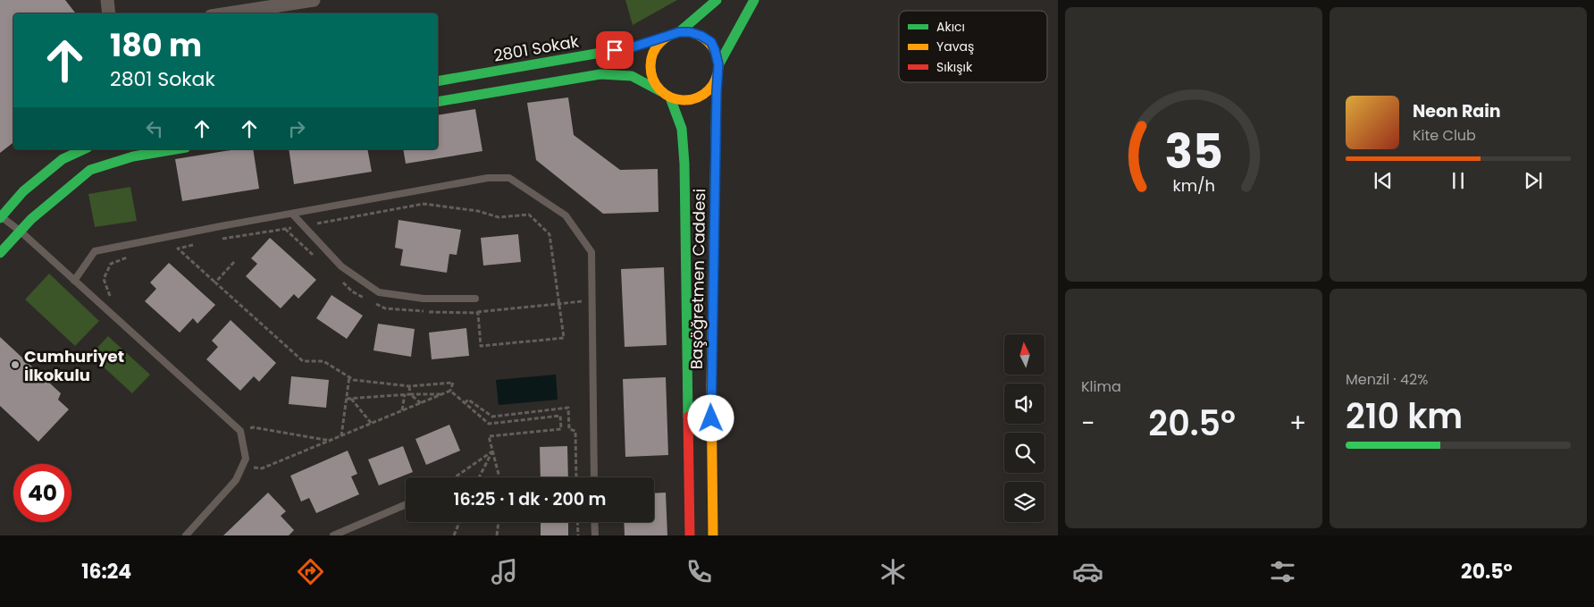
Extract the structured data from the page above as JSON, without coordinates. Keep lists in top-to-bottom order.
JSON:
{
  "streets": {
    "street": ["2801 Sokak", "Başöğretmen Caddesi"]
  },
  "crossings": [
    ["2801 Sokak", "Başöğretmen Caddesi"]
  ],
  "places": ["Cumhuriyet İlkokulu"],
  "legend": ["Akıcı", "Yavaş", "Sıkışık"],
  "north": "top",
  "page": {
    "turn": ["180 m", "2801 Sokak"],
    "song": ["Neon Rain", "Kite Club"],
    "tile": [
      "Klima",
      ["Menzil · 42%", "210 km"]
    ],
    "heat": ["−", "20.5°", "+"],
    "limit": "40",
    "trip": "16:25 · 1 dk · 200 m",
    "tabs": ["16:24", "20.5°"],
    "gauge": ["35", "km/h"]
  }
}
